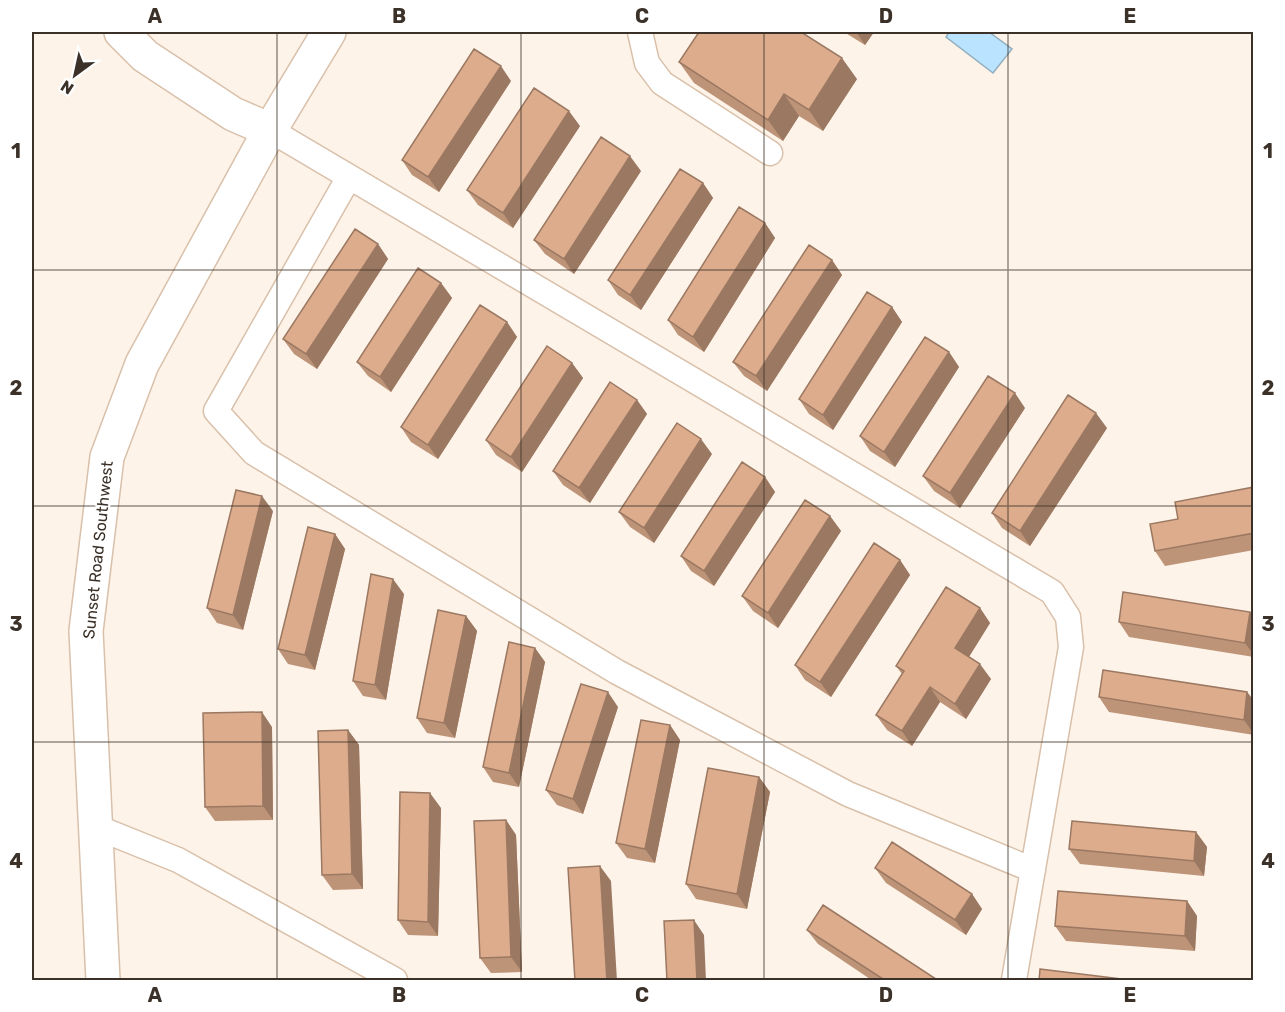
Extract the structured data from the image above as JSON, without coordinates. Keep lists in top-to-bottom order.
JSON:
{
  "streets": {
    "street": ["Sunset Road Southwest"]
  },
  "north": "bottom left",
  "grid": {
    "columns": [
      "A",
      "B",
      "C",
      "D",
      "E"
    ],
    "rows": [
      "1",
      "2",
      "3",
      "4"
    ]
  }
}
